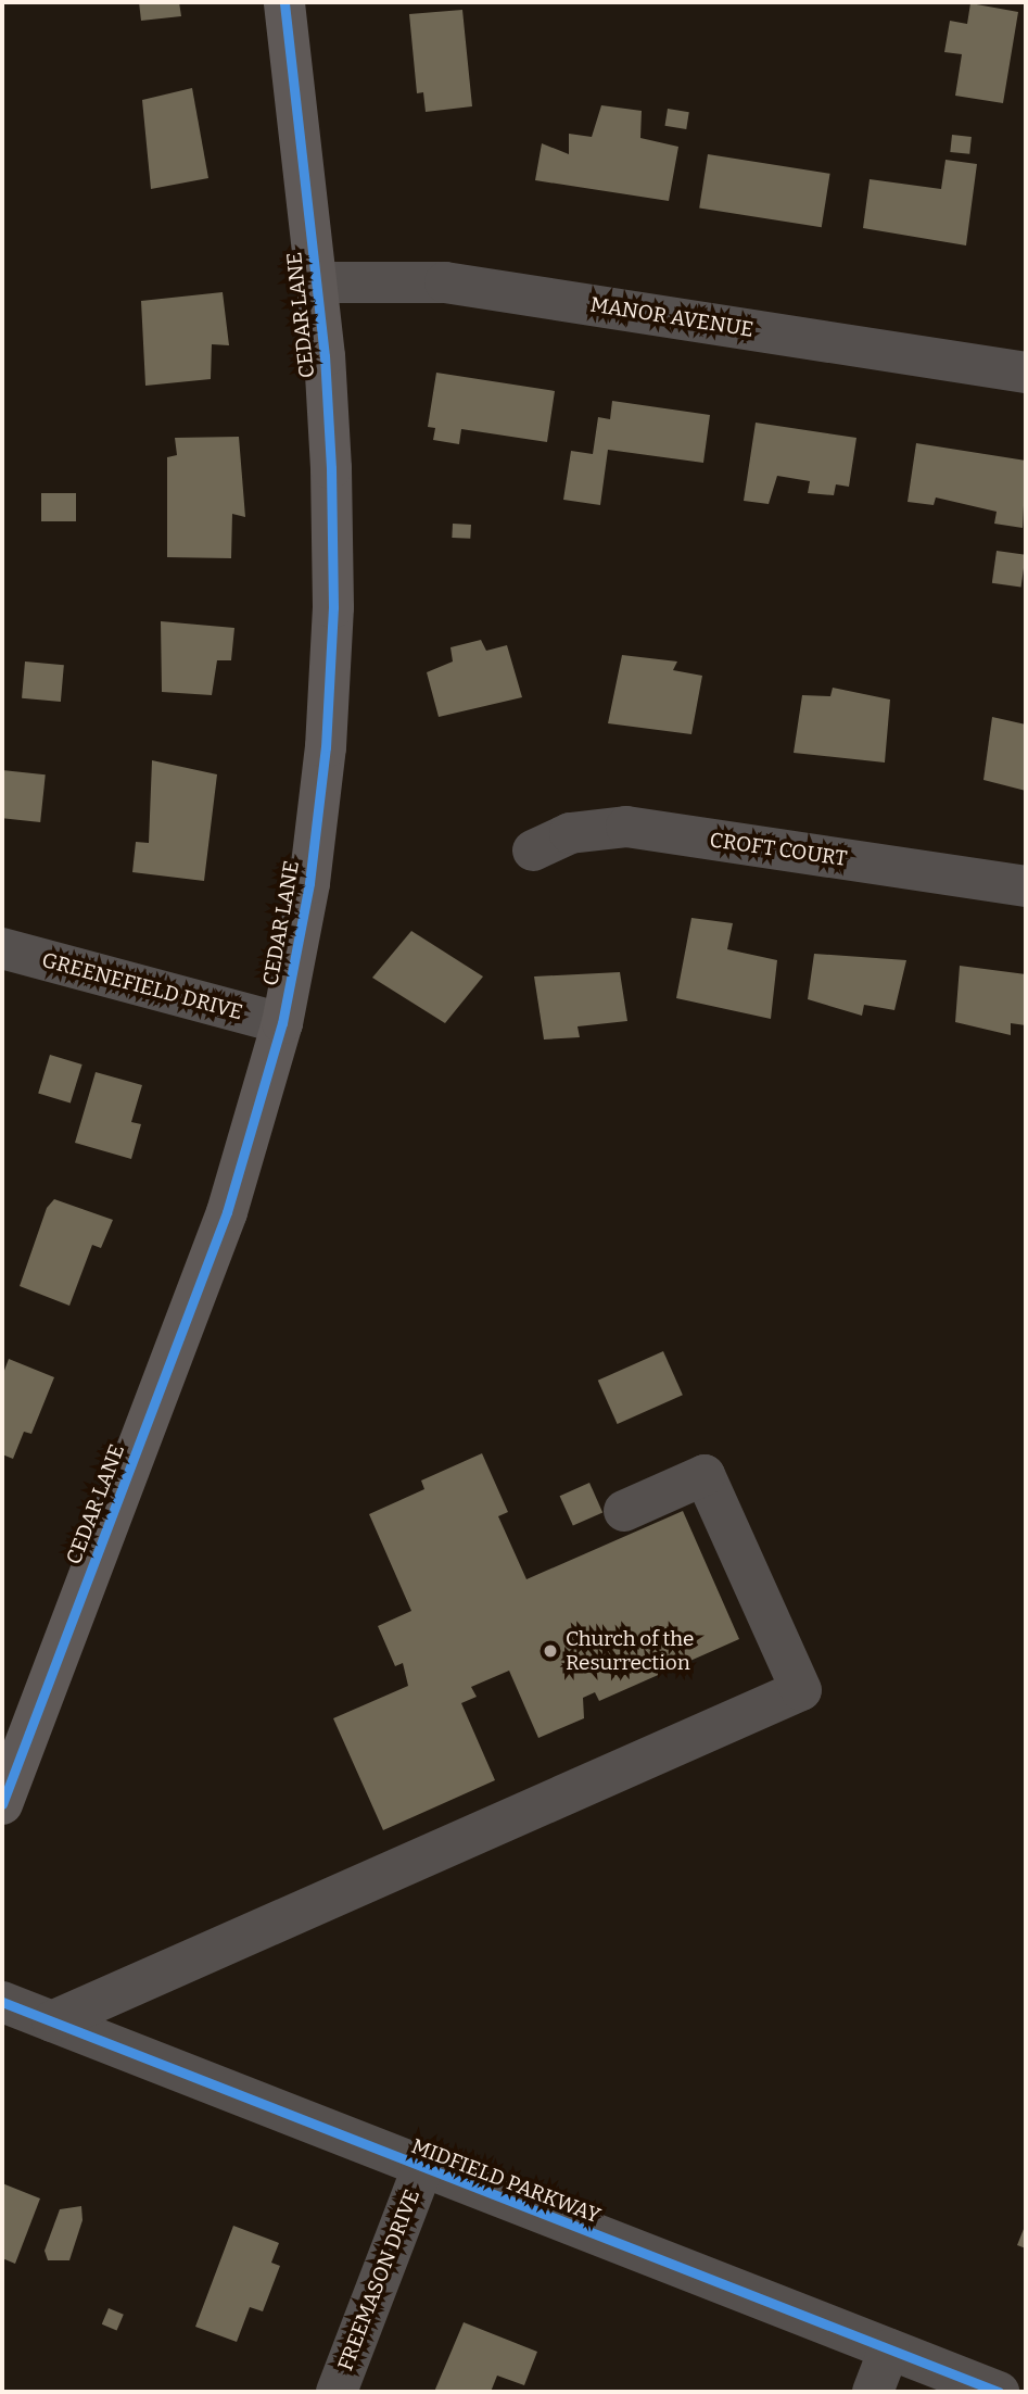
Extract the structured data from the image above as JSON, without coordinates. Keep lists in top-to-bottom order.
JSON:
{
  "streets": {
    "main road": ["CEDAR LANE"],
    "street": [
      "MANOR AVENUE",
      "CROFT COURT",
      "GREENEFIELD DRIVE",
      "MIDFIELD PARKWAY",
      "FREEMASON DRIVE"
    ]
  },
  "crossings": [
    ["CEDAR LANE", "MANOR AVENUE"],
    ["CEDAR LANE", "GREENEFIELD DRIVE"],
    ["MIDFIELD PARKWAY", "FREEMASON DRIVE"]
  ],
  "places": ["Church of the Resurrection"]
}
